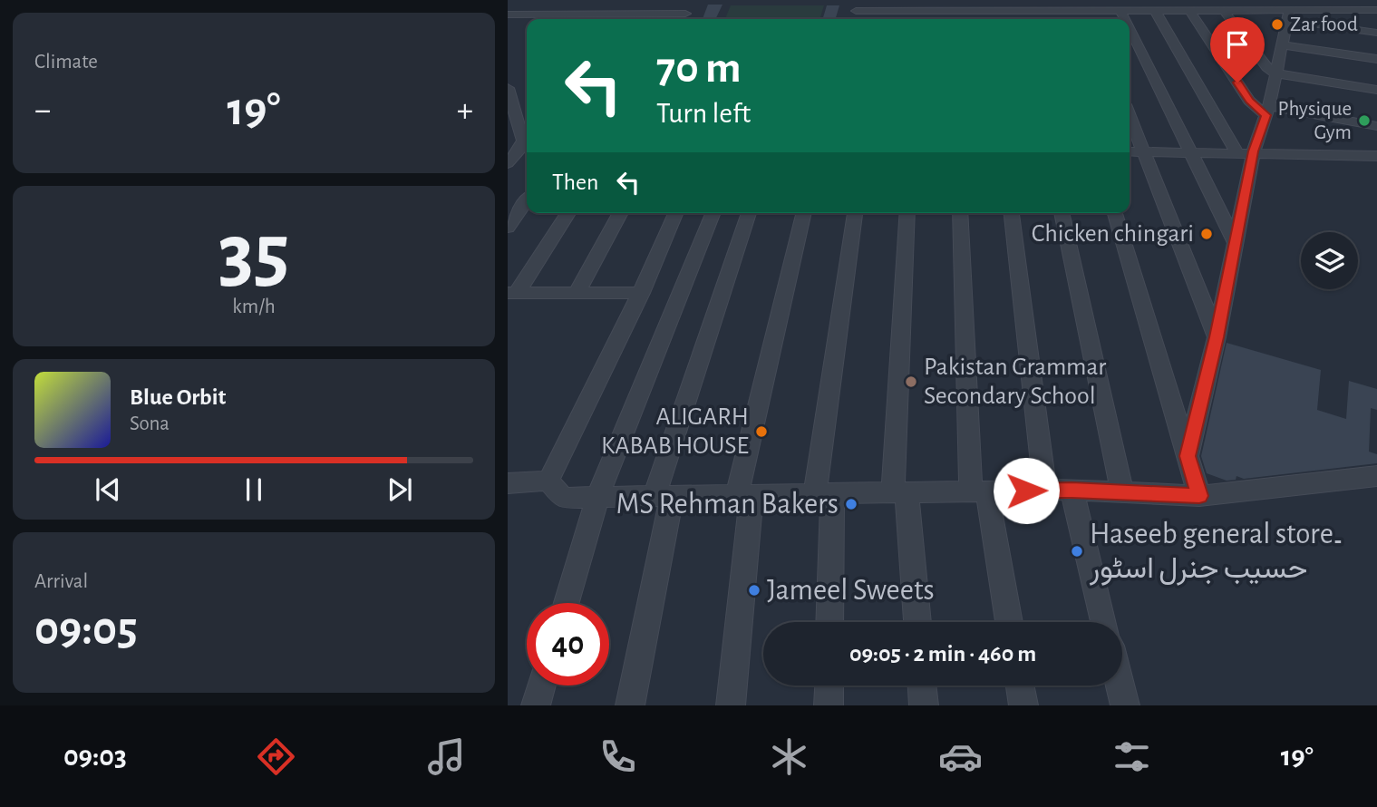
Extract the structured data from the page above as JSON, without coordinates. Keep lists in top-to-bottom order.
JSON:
{
  "places": [
    "Zar food",
    "Physique Gym",
    "Chicken chingari",
    "Pakistan Grammar Secondary School",
    "ALIGARH KABAB HOUSE",
    "MS Rehman Bakers",
    "Haseeb general store۔ حسیب جنرل اسٹور",
    "Jameel Sweets"
  ],
  "page": {
    "tile": [
      "Climate",
      ["35", "km/h"],
      ["Arrival", "09:05"]
    ],
    "turn": ["70 m", "Turn left"],
    "heat": ["−", "19°", "+"],
    "then": "Then",
    "song": ["Blue Orbit", "Sona"],
    "limit": "40",
    "trip": "09:05 · 2 min · 460 m",
    "tabs": ["09:03", "19°"]
  }
}
